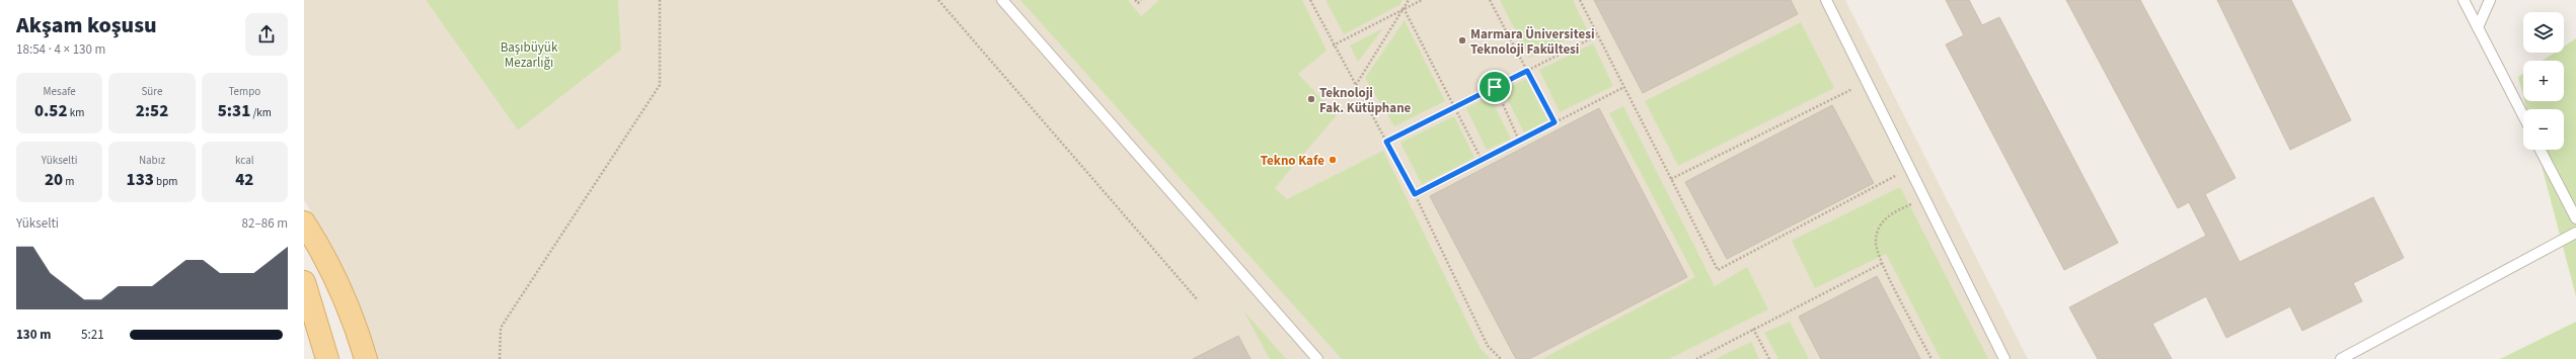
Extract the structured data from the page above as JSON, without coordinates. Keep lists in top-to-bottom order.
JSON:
{
  "parks": ["Başıbüyük Mezarlığı"],
  "places": ["Marmara Üniversitesi Teknoloji Fakültesi", "Teknoloji Fak. Kütüphane", "Tekno Kafe"],
  "page": {
    "heading": ["Akşam koşusu", "18:54 · 4 × 130 m"],
    "map_buttons": ["+", "−"],
    "stats": [
      ["Mesafe", "0.52 km"],
      ["Süre", "2:52"],
      ["Tempo", "5:31 /km"],
      ["Yükselti", "20 m"],
      ["Nabız", "133 bpm"],
      ["kcal", "42"]
    ],
    "chart": ["Yükselti", "82–86 m"],
    "list": [
      {
        "name": "130 m",
        "note": "5:21"
      }
    ]
  }
}
